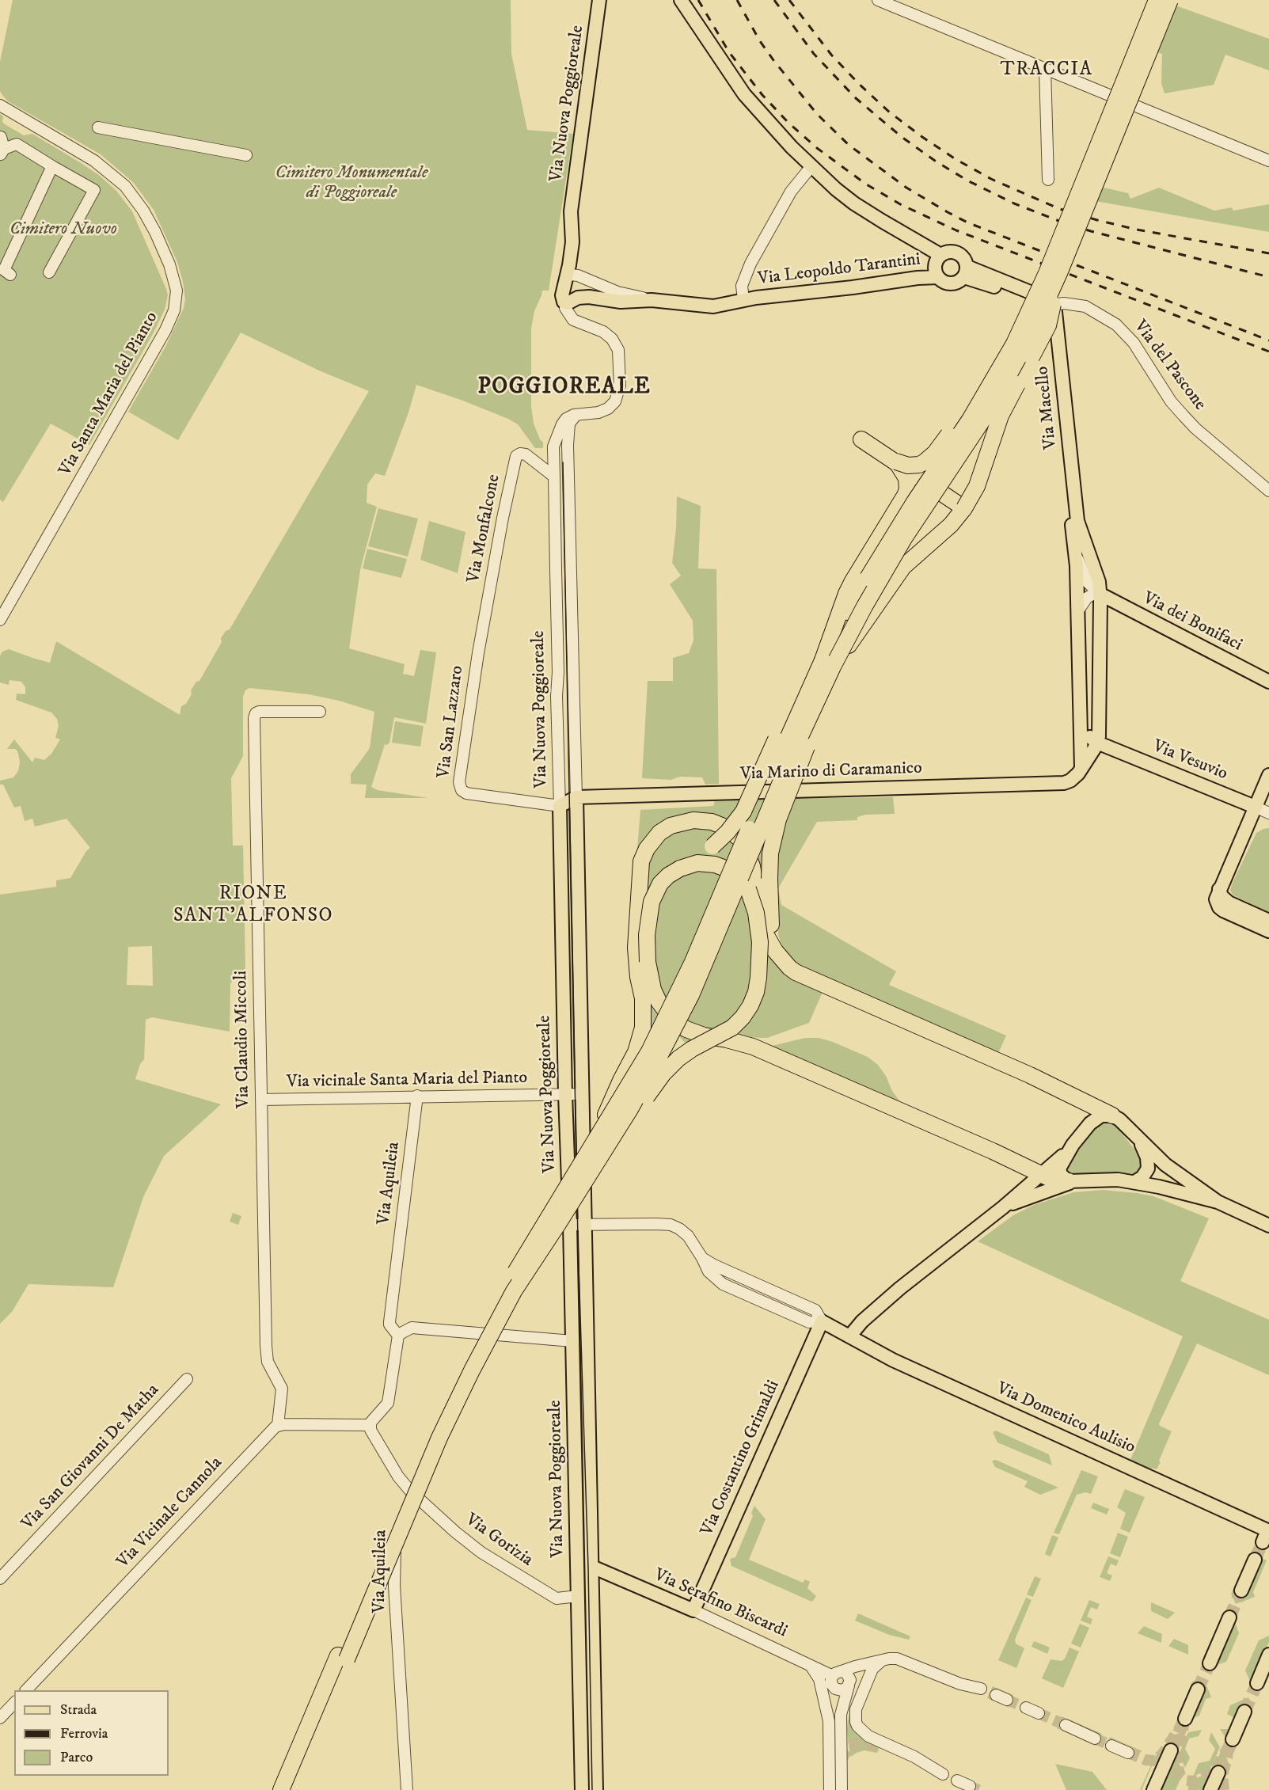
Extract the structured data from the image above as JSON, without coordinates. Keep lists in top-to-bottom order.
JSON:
{
  "streets": {
    "main road": [
      "Via Nuova Poggioreale",
      "Via Leopoldo Tarantini",
      "Via Macello",
      "Via dei Bonifaci",
      "Via Vesuvio",
      "Via Marino di Caramanico",
      "Via Domenico Aulisio",
      "Via Costantino Grimaldi",
      "Via Serafino Biscardi"
    ],
    "street": [
      "Via del Pascone",
      "Via Santa Maria del Pianto",
      "Via Monfalcone",
      "Via San Lazzaro",
      "Via Claudio Miccoli",
      "Via vicinale Santa Maria del Pianto",
      "Via Aquileia",
      "Via San Giovanni De Matha",
      "Via Vicinale Cannola",
      "Via Gorizia"
    ]
  },
  "crossings": [
    ["Via Nuova Poggioreale", "Via Leopoldo Tarantini"],
    ["Via Nuova Poggioreale", "Via Monfalcone"],
    ["Via Nuova Poggioreale", "Via San Lazzaro"],
    ["Via Nuova Poggioreale", "Via Marino di Caramanico"],
    ["Via Nuova Poggioreale", "Via vicinale Santa Maria del Pianto"],
    ["Via Nuova Poggioreale", "Via Gorizia"],
    ["Via Nuova Poggioreale", "Via Serafino Biscardi"],
    ["Via del Pascone", "Via Macello"],
    ["Via Monfalcone", "Via San Lazzaro"],
    ["Via Claudio Miccoli", "Via vicinale Santa Maria del Pianto"],
    ["Via Claudio Miccoli", "Via Vicinale Cannola"],
    ["Via vicinale Santa Maria del Pianto", "Via Aquileia"],
    ["Via Aquileia", "Via Gorizia"],
    ["Via Domenico Aulisio", "Via Costantino Grimaldi"],
    ["Via Costantino Grimaldi", "Via Serafino Biscardi"]
  ],
  "districts": ["TRACCIA", "POGGIOREALE", "RIONE SANT'ALFONSO"],
  "parks": ["Cimitero Monumentale di Poggioreale", "Cimitero Nuovo"],
  "legend": ["Strada", "Ferrovia", "Parco"]
}
